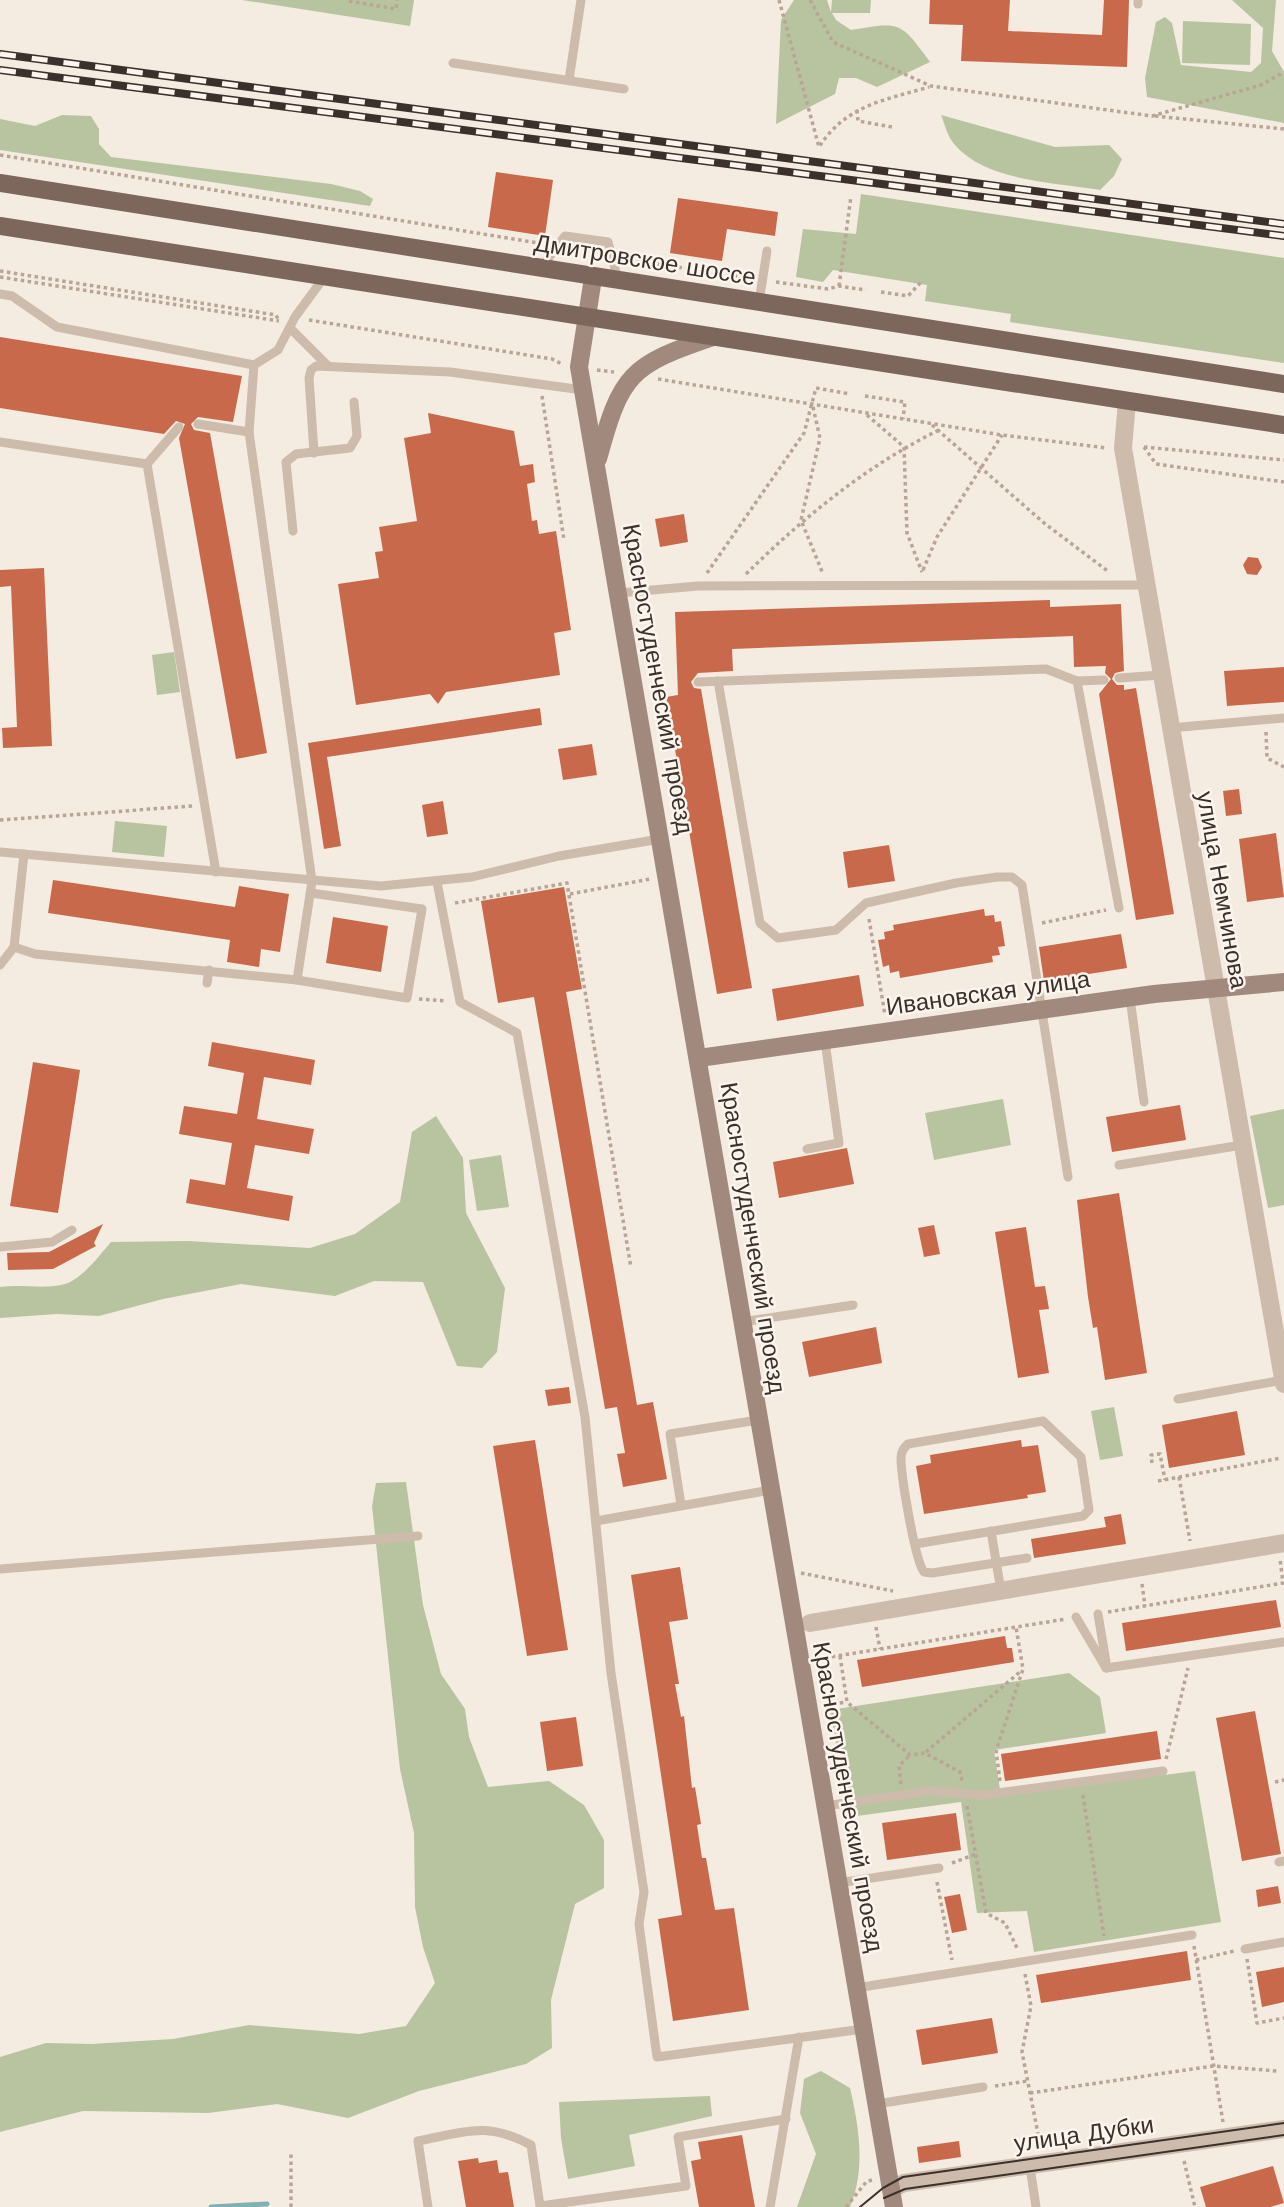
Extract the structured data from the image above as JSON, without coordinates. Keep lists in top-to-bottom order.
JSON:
{
  "streets": {
    "main road": ["Дмитровское шоссе"],
    "street": [
      "Красностуденческий проезд",
      "улица Немчинова",
      "Ивановская улица",
      "улица Дубки"
    ]
  },
  "crossings": [
    ["Дмитровское шоссе", "Красностуденческий проезд"],
    ["Красностуденческий проезд", "Ивановская улица"],
    ["Красностуденческий проезд", "улица Дубки"],
    ["улица Немчинова", "Ивановская улица"]
  ]
}
